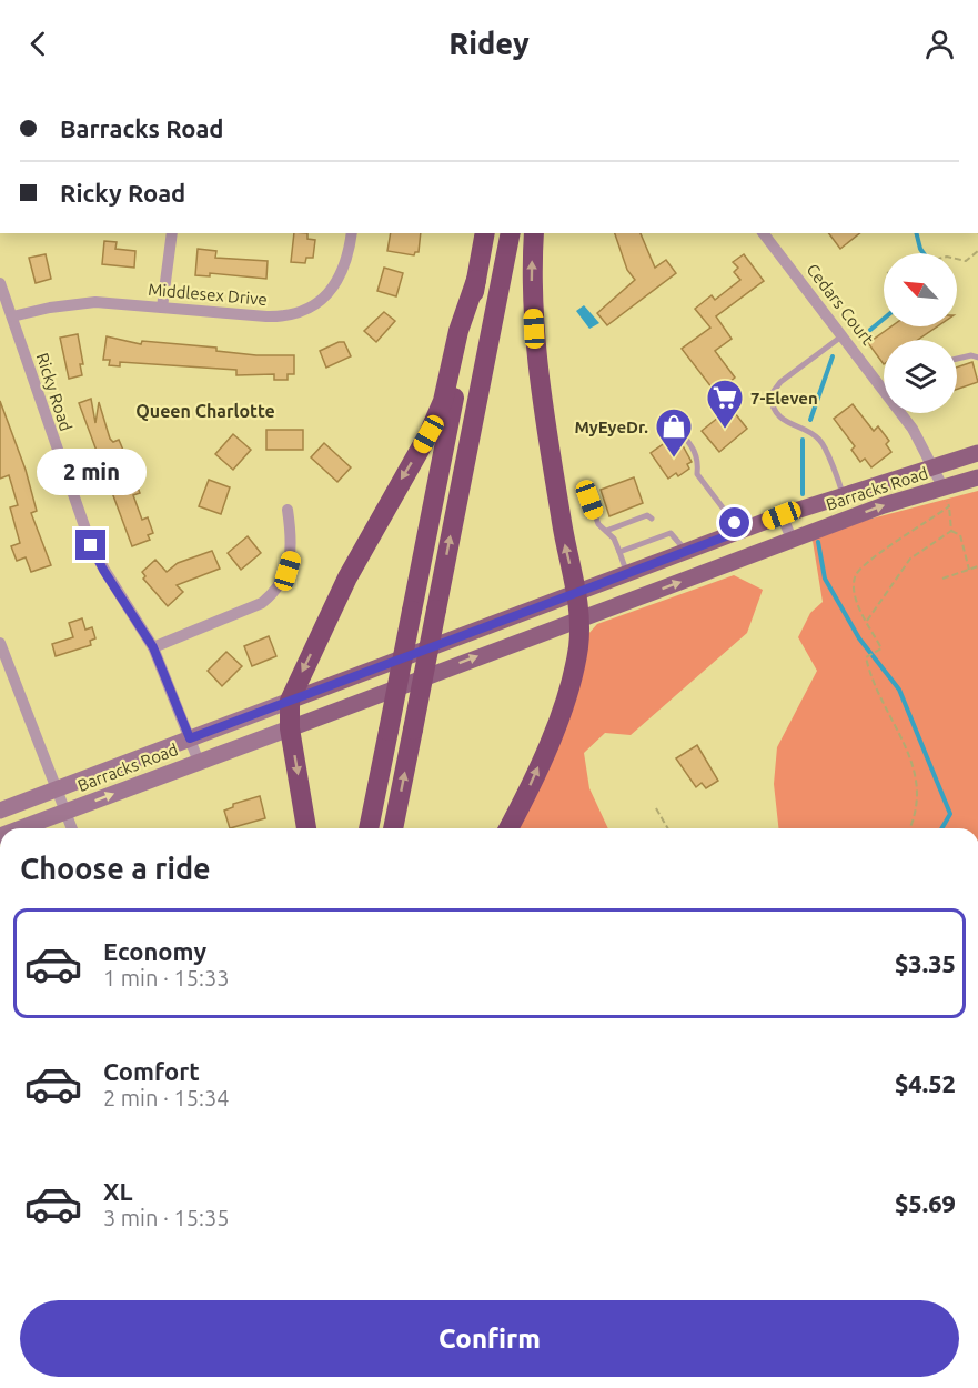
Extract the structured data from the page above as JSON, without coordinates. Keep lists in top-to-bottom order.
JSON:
{
  "streets": {
    "main road": ["Barracks Road"],
    "street": ["Middlesex Drive", "Cedars Court", "Ricky Road"]
  },
  "crossings": [
    ["Middlesex Drive", "Ricky Road"],
    ["Cedars Court", "Barracks Road"],
    ["Ricky Road", "Barracks Road"]
  ],
  "districts": ["Queen Charlotte"],
  "places": {
    "supermarket": ["7-Eleven"],
    "shop": ["MyEyeDr."]
  },
  "north": "top left",
  "page": {
    "header": "Ridey",
    "banner": ["Barracks Road", "Ricky Road"],
    "bubble": "2 min",
    "heading": "Choose a ride",
    "list": [
      {
        "name": "Economy",
        "note": "1 min · 15:33",
        "value": "$3.35"
      },
      {
        "name": "Comfort",
        "note": "2 min · 15:34",
        "value": "$4.52"
      },
      {
        "name": "XL",
        "note": "3 min · 15:35",
        "value": "$5.69"
      }
    ],
    "buttons": "Confirm"
  }
}
